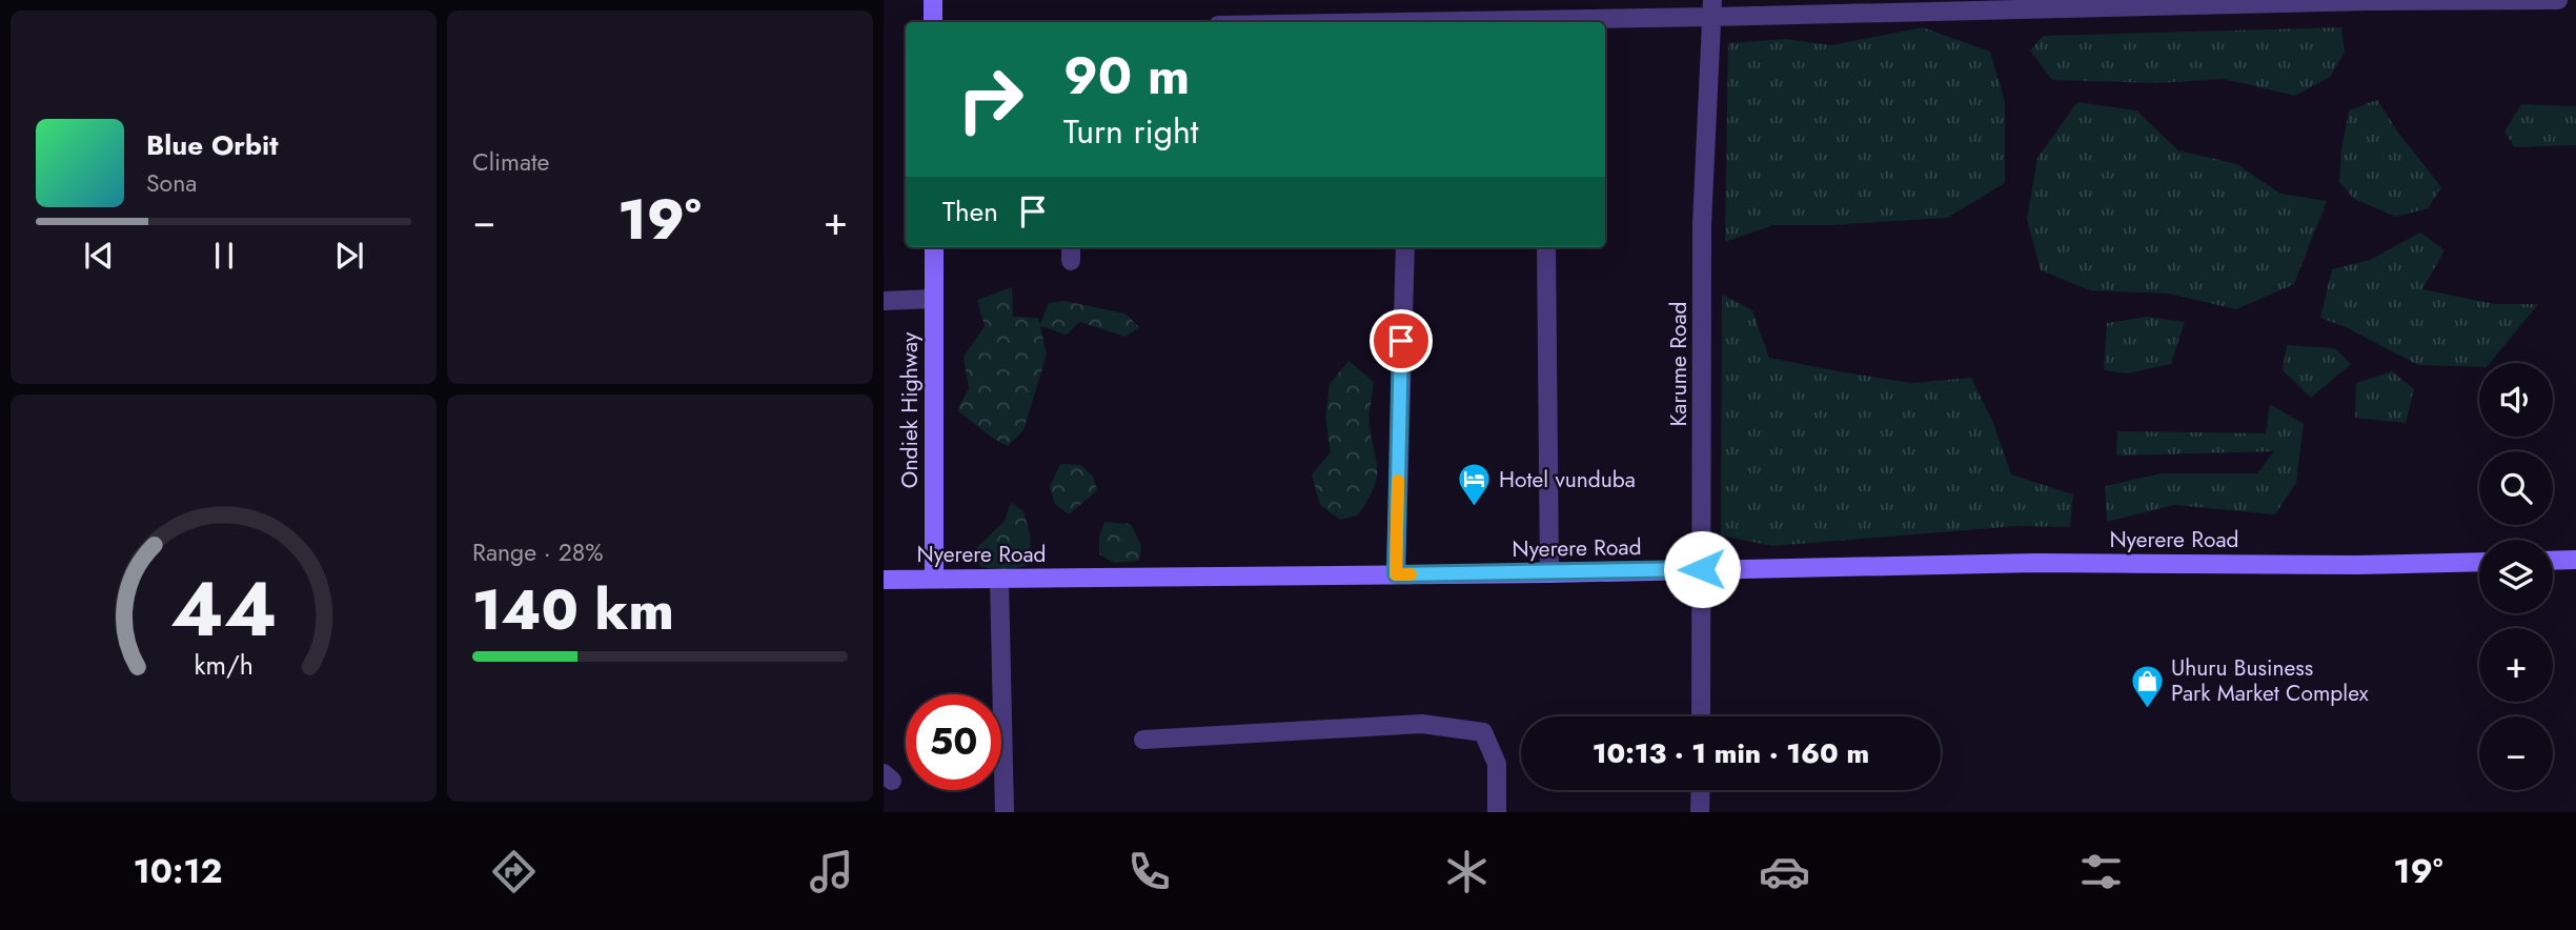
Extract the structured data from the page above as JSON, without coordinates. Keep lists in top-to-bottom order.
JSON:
{
  "streets": {
    "main road": ["Ondiek Highway", "Nyerere Road"],
    "street": ["Karume Road"]
  },
  "crossings": [
    ["Karume Road", "Nyerere Road"],
    ["Ondiek Highway", "Nyerere Road"]
  ],
  "places": {
    "hotel": ["Hotel vunduba"],
    "shop": ["Uhuru Business Park Market Complex"]
  },
  "page": {
    "tile": [
      "Climate",
      ["Range · 28%", "140 km"]
    ],
    "turn": ["90 m", "Turn right"],
    "song": ["Blue Orbit", "Sona"],
    "then": "Then",
    "heat": ["−", "19°", "+"],
    "map_buttons": ["+", "−"],
    "limit": "50",
    "trip": "10:13 · 1 min · 160 m",
    "tabs": ["10:12", "19°"],
    "gauge": ["44", "km/h"]
  }
}
